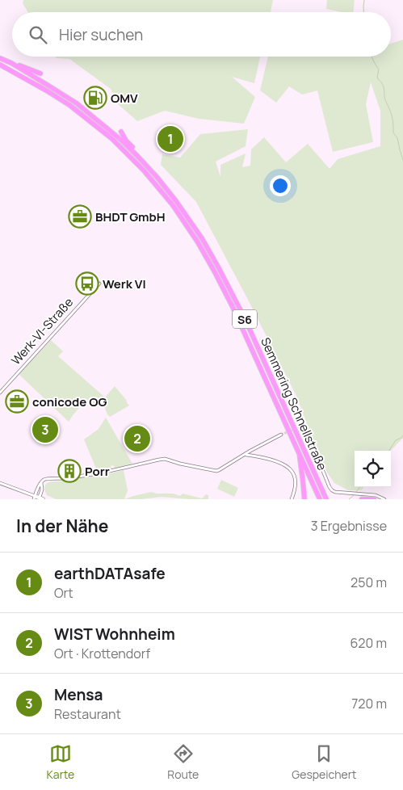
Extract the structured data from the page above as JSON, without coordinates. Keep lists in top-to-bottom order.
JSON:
{
  "streets": {
    "highway": ["S6", "Semmering Schnellstraße"],
    "street": ["Werk-VI-Straße"]
  },
  "places": {
    "fuel station": ["OMV"],
    "office": ["BHDT GmbH", "conicode OG"],
    "bus stop": ["Werk VI"],
    "building": ["Porr"]
  },
  "page": {
    "search": "Hier suchen",
    "pins": ["1", "3", "2"],
    "heading": ["In der Nähe", "3 Ergebnisse"],
    "list": [
      {
        "mark": "1",
        "name": "earthDATAsafe",
        "note": "Ort",
        "value": "250 m"
      },
      {
        "mark": "2",
        "name": "WIST Wohnheim",
        "note": "Ort · Krottendorf",
        "value": "620 m"
      },
      {
        "mark": "3",
        "name": "Mensa",
        "note": "Restaurant",
        "value": "720 m"
      }
    ],
    "nav": ["Karte", "Route", "Gespeichert"]
  }
}
